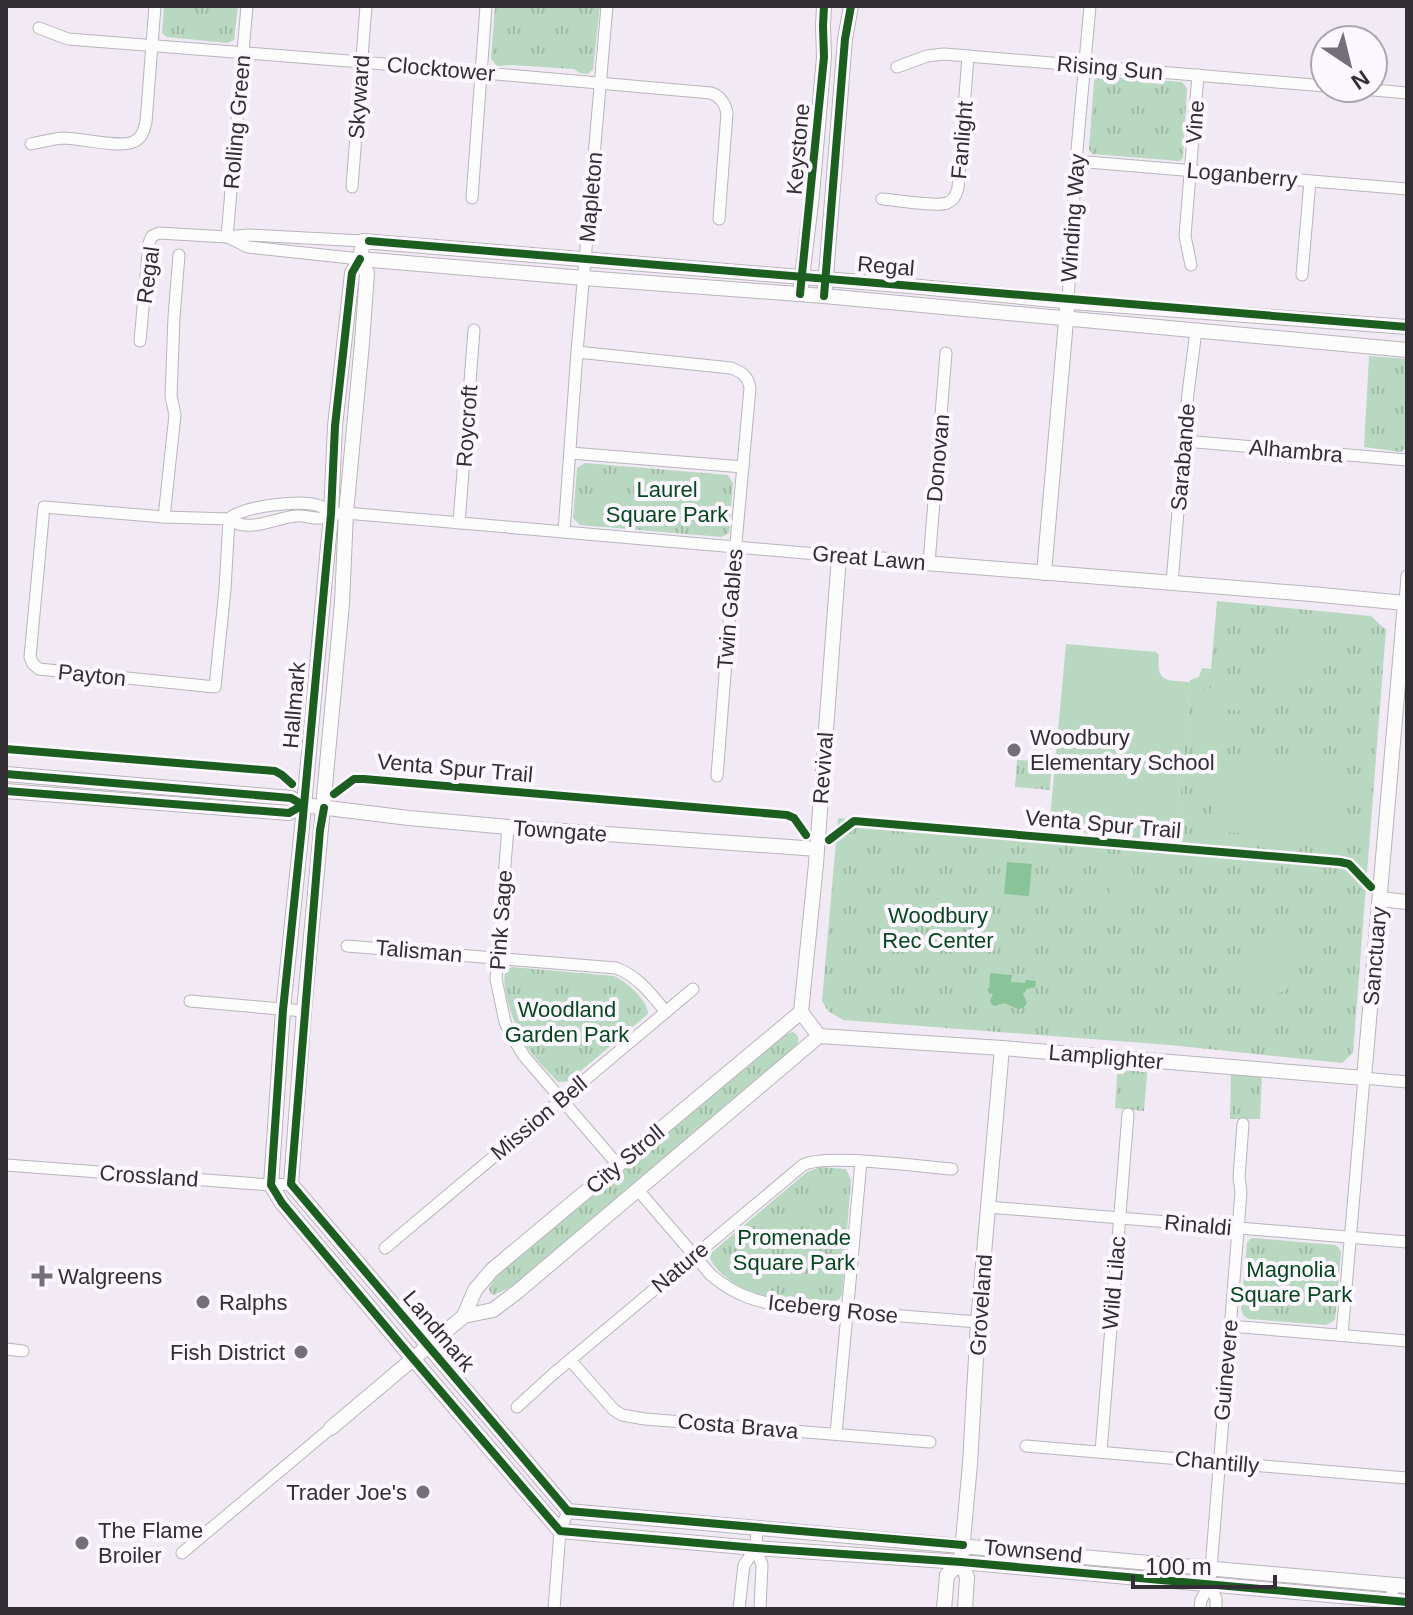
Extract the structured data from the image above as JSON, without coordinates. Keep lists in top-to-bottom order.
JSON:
{
  "streets": {
    "street": [
      "Rising Sun",
      "Clocktower",
      "Skyward",
      "Rolling Green",
      "Vine",
      "Fanlight",
      "Keystone",
      "Loganberry",
      "Mapleton",
      "Winding Way",
      "Regal",
      "Roycroft",
      "Alhambra",
      "Sarabande",
      "Donovan",
      "Great Lawn",
      "Twin Gables",
      "Payton",
      "Hallmark",
      "Revival",
      "Towngate",
      "Pink Sage",
      "Talisman",
      "Sanctuary",
      "Lamplighter",
      "Mission Bell",
      "City Stroll",
      "Crossland",
      "Rinaldi",
      "Nature",
      "Wild Lilac",
      "Groveland",
      "Iceberg Rose",
      "Landmark",
      "Guinevere",
      "Costa Brava",
      "Chantilly",
      "Townsend"
    ],
    "cycle path": ["Venta Spur Trail"]
  },
  "crossings": [
    ["Rising Sun", "Vine"],
    ["Rising Sun", "Fanlight"],
    ["Rising Sun", "Winding Way"],
    ["Clocktower", "Skyward"],
    ["Clocktower", "Rolling Green"],
    ["Clocktower", "Mapleton"],
    ["Rolling Green", "Regal"],
    ["Vine", "Loganberry"],
    ["Keystone", "Regal"],
    ["Loganberry", "Winding Way"],
    ["Mapleton", "Regal"],
    ["Mapleton", "Great Lawn"],
    ["Mapleton", "Twin Gables"],
    ["Winding Way", "Regal"],
    ["Winding Way", "Great Lawn"],
    ["Regal", "Sarabande"],
    ["Regal", "Hallmark"],
    ["Roycroft", "Great Lawn"],
    ["Alhambra", "Sarabande"],
    ["Sarabande", "Great Lawn"],
    ["Donovan", "Great Lawn"],
    ["Great Lawn", "Twin Gables"],
    ["Great Lawn", "Payton"],
    ["Great Lawn", "Hallmark"],
    ["Great Lawn", "Revival"],
    ["Great Lawn", "Sanctuary"],
    ["Payton", "Hallmark"],
    ["Hallmark", "Towngate"],
    ["Hallmark", "Crossland"],
    ["Hallmark", "Landmark"],
    ["Revival", "Towngate"],
    ["Revival", "City Stroll"],
    ["Towngate", "Pink Sage"],
    ["Pink Sage", "Talisman"],
    ["Pink Sage", "Mission Bell"],
    ["Pink Sage", "City Stroll"],
    ["Talisman", "Mission Bell"],
    ["Sanctuary", "Lamplighter"],
    ["Sanctuary", "Rinaldi"],
    ["Lamplighter", "City Stroll"],
    ["Lamplighter", "Groveland"],
    ["City Stroll", "Iceberg Rose"],
    ["City Stroll", "Landmark"],
    ["Crossland", "Landmark"],
    ["Rinaldi", "Wild Lilac"],
    ["Rinaldi", "Groveland"],
    ["Rinaldi", "Guinevere"],
    ["Nature", "Iceberg Rose"],
    ["Nature", "Costa Brava"],
    ["Wild Lilac", "Chantilly"],
    ["Groveland", "Iceberg Rose"],
    ["Groveland", "Townsend"],
    ["Landmark", "Townsend"],
    ["Guinevere", "Chantilly"],
    ["Guinevere", "Townsend"]
  ],
  "parks": [
    "Laurel Square Park",
    "Woodbury Rec Center",
    "Woodland Garden Park",
    "Promenade Square Park",
    "Magnolia Square Park"
  ],
  "places": {
    "other": [
      "Woodbury Elementary School",
      "Ralphs",
      "Fish District",
      "Trader Joe's",
      "The Flame Broiler"
    ],
    "health": ["Walgreens"]
  },
  "scale_bar": "100 m",
  "north": "bottom right"
}
